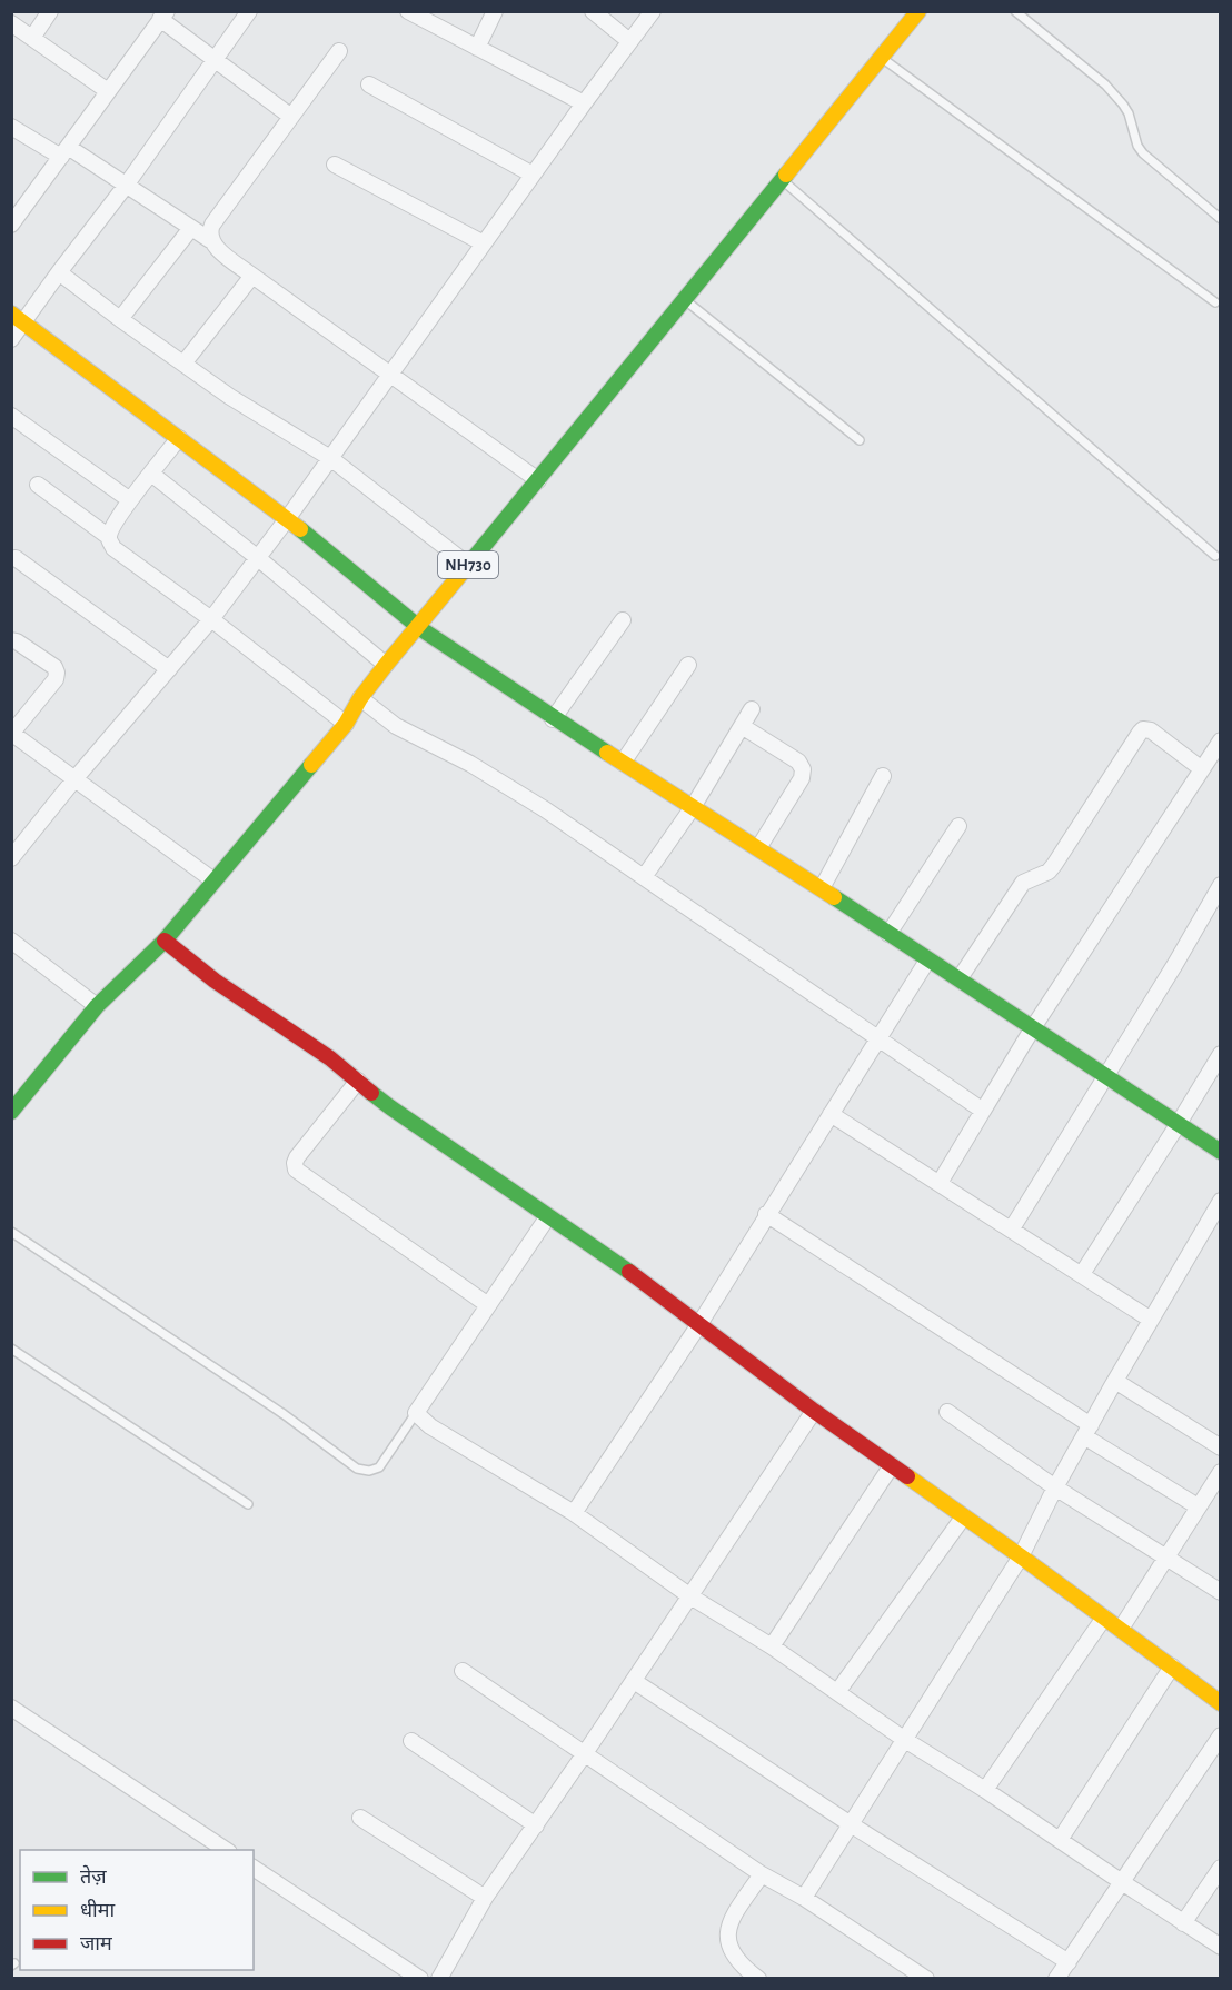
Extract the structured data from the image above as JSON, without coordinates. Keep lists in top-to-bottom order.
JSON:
{
  "streets": {
    "main road": ["NH730"]
  },
  "legend": ["तेज़", "धीमा", "जाम"]
}
